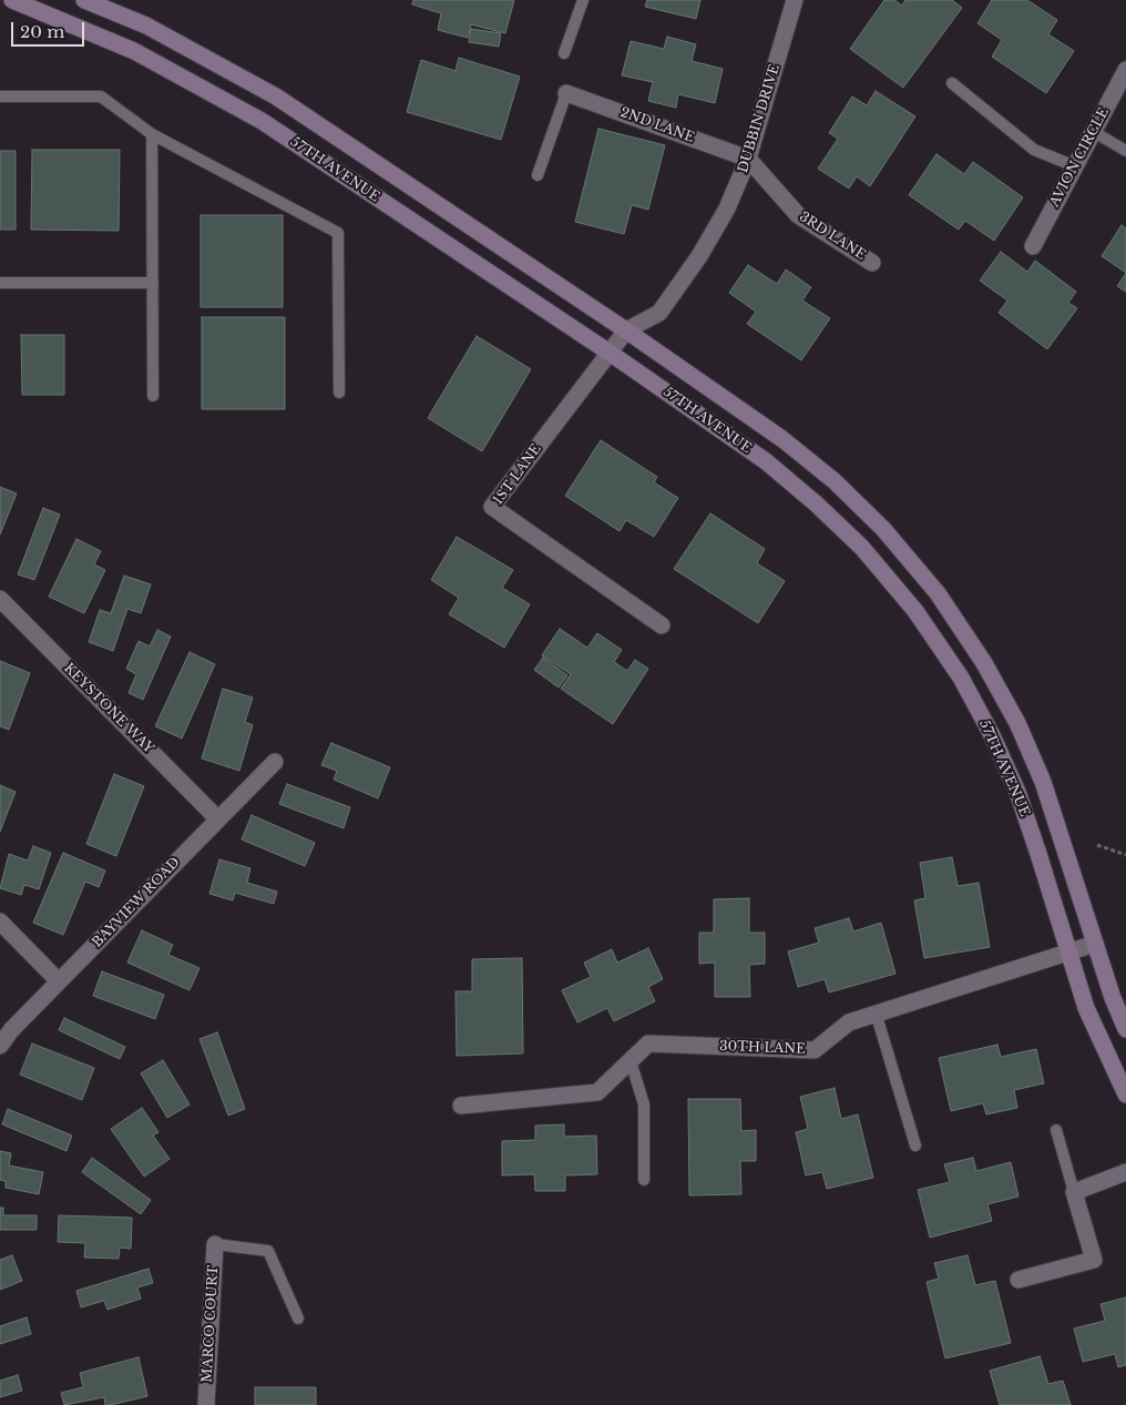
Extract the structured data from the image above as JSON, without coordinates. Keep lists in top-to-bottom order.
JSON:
{
  "streets": {
    "street": [
      "DUBBIN DRIVE",
      "2ND LANE",
      "AVION CIRCLE",
      "57TH AVENUE",
      "3RD LANE",
      "1ST LANE",
      "KEYSTONE WAY",
      "BAYVIEW ROAD",
      "30TH LANE",
      "MARCO COURT"
    ]
  },
  "crossings": [
    ["DUBBIN DRIVE", "2ND LANE"],
    ["DUBBIN DRIVE", "57TH AVENUE"],
    ["DUBBIN DRIVE", "3RD LANE"],
    ["DUBBIN DRIVE", "1ST LANE"],
    ["2ND LANE", "3RD LANE"],
    ["57TH AVENUE", "1ST LANE"],
    ["57TH AVENUE", "30TH LANE"],
    ["KEYSTONE WAY", "BAYVIEW ROAD"]
  ],
  "scale_bar": "20 m"
}
